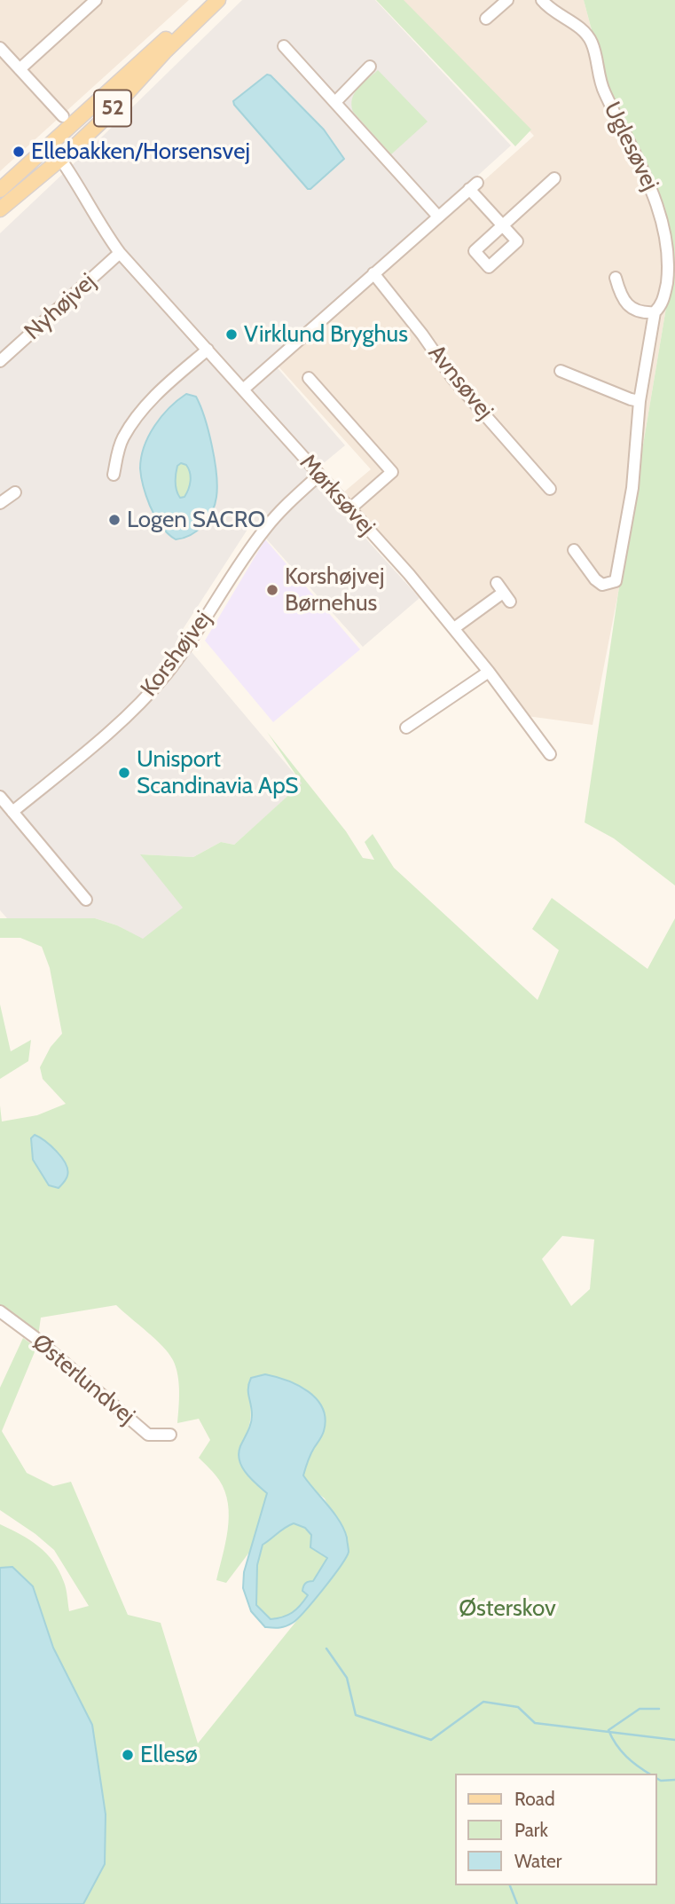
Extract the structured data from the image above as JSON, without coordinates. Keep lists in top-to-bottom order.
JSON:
{
  "streets": {
    "main road": ["52"],
    "street": [
      "Uglesøvej",
      "Nyhøjvej",
      "Avnsøvej",
      "Mørksøvej",
      "Korshøjvej",
      "Østerlundvej"
    ]
  },
  "crossings": [
    ["52", "Mørksøvej"],
    ["Nyhøjvej", "Mørksøvej"],
    ["Mørksøvej", "Korshøjvej"]
  ],
  "parks": ["Østerskov"],
  "places": [
    "Ellebakken/Horsensvej",
    "Virklund Bryghus",
    "Logen SACRO",
    "Korshøjvej Børnehus",
    "Unisport Scandinavia ApS",
    "Ellesø"
  ],
  "legend": ["Road", "Park", "Water"]
}
